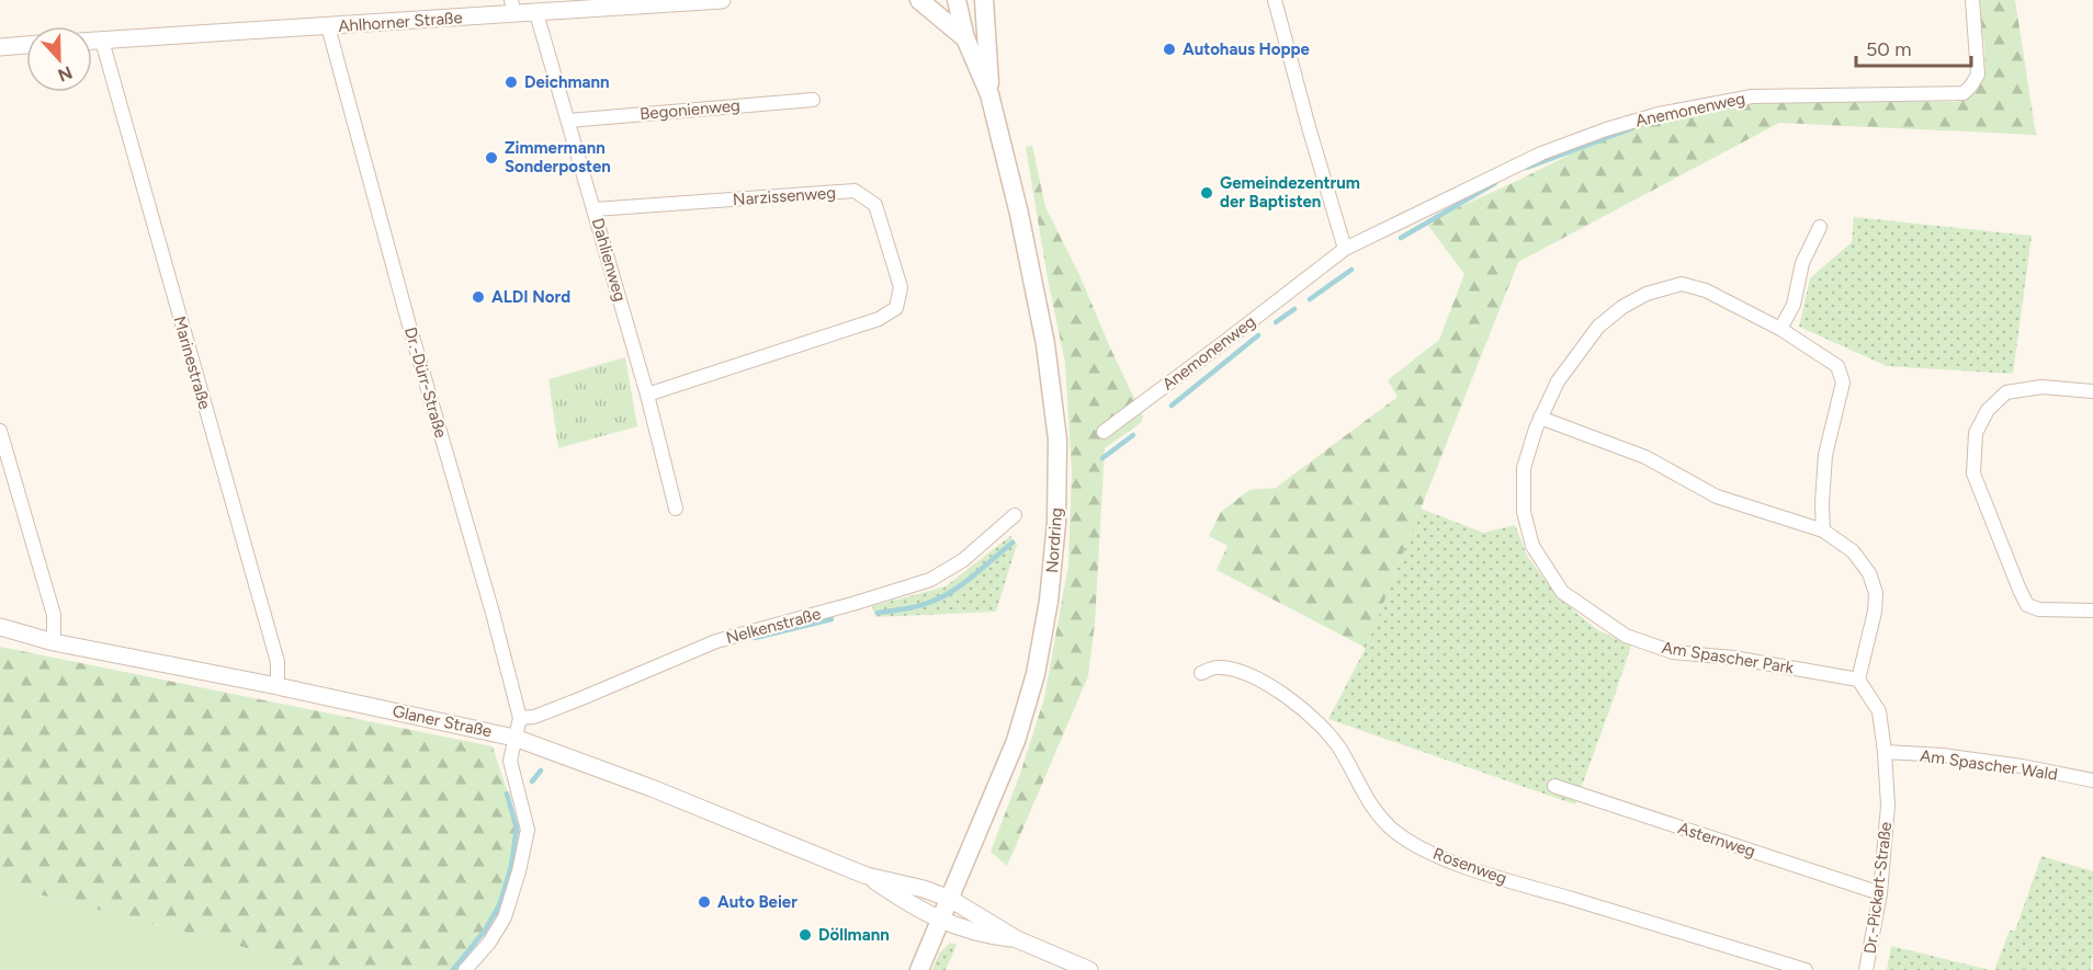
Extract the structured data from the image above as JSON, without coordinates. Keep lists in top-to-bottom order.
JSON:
{
  "streets": {
    "main road": ["Nordring"],
    "street": [
      "Ahlhorner Straße",
      "Begonienweg",
      "Anemonenweg",
      "Narzissenweg",
      "Dahlienweg",
      "Marinestraße",
      "Dr.-Dürr-Straße",
      "Nelkenstraße",
      "Am Spascher Park",
      "Glaner Straße",
      "Am Spascher Wald",
      "Asternweg",
      "Rosenweg",
      "Dr.-Pickart-Straße"
    ]
  },
  "crossings": [
    ["Ahlhorner Straße", "Dahlienweg"],
    ["Ahlhorner Straße", "Marinestraße"],
    ["Ahlhorner Straße", "Dr.-Dürr-Straße"],
    ["Begonienweg", "Dahlienweg"],
    ["Narzissenweg", "Dahlienweg"],
    ["Marinestraße", "Glaner Straße"],
    ["Dr.-Dürr-Straße", "Nelkenstraße"],
    ["Nordring", "Glaner Straße"],
    ["Am Spascher Wald", "Dr.-Pickart-Straße"],
    ["Asternweg", "Dr.-Pickart-Straße"]
  ],
  "places": [
    "Autohaus Hoppe",
    "Deichmann",
    "Zimmermann Sonderposten",
    "Gemeindezentrum der Baptisten",
    "ALDI Nord",
    "Auto Beier",
    "Döllmann"
  ],
  "scale_bar": "50 m",
  "north": "bottom"
}
